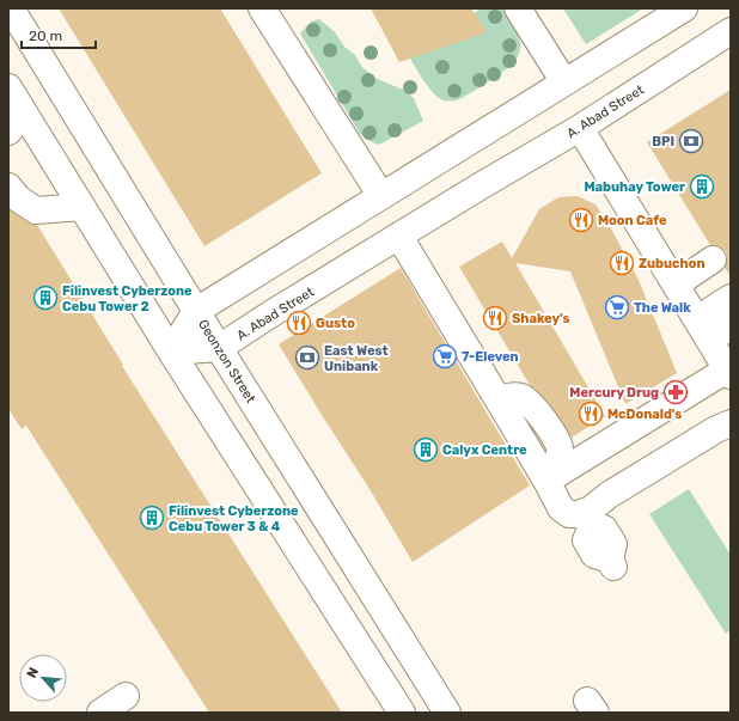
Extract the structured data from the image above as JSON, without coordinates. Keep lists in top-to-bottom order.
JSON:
{
  "streets": {
    "street": ["A. Abad Street", "Geonzon Street"]
  },
  "crossings": [
    ["A. Abad Street", "Geonzon Street"]
  ],
  "places": {
    "bank": ["BPI", "East West Unibank"],
    "building": [
      "Mabuhay Tower",
      "Filinvest Cyberzone Cebu Tower 2",
      "Calyx Centre",
      "Filinvest Cyberzone Cebu Tower 3 & 4"
    ],
    "restaurant": [
      "Moon Cafe",
      "Zubuchon",
      "Shakey's",
      "Gusto",
      "McDonald's"
    ],
    "supermarket": ["The Walk", "7-Eleven"],
    "pharmacy": ["Mercury Drug"]
  },
  "scale_bar": "20 m",
  "north": "top left"
}
